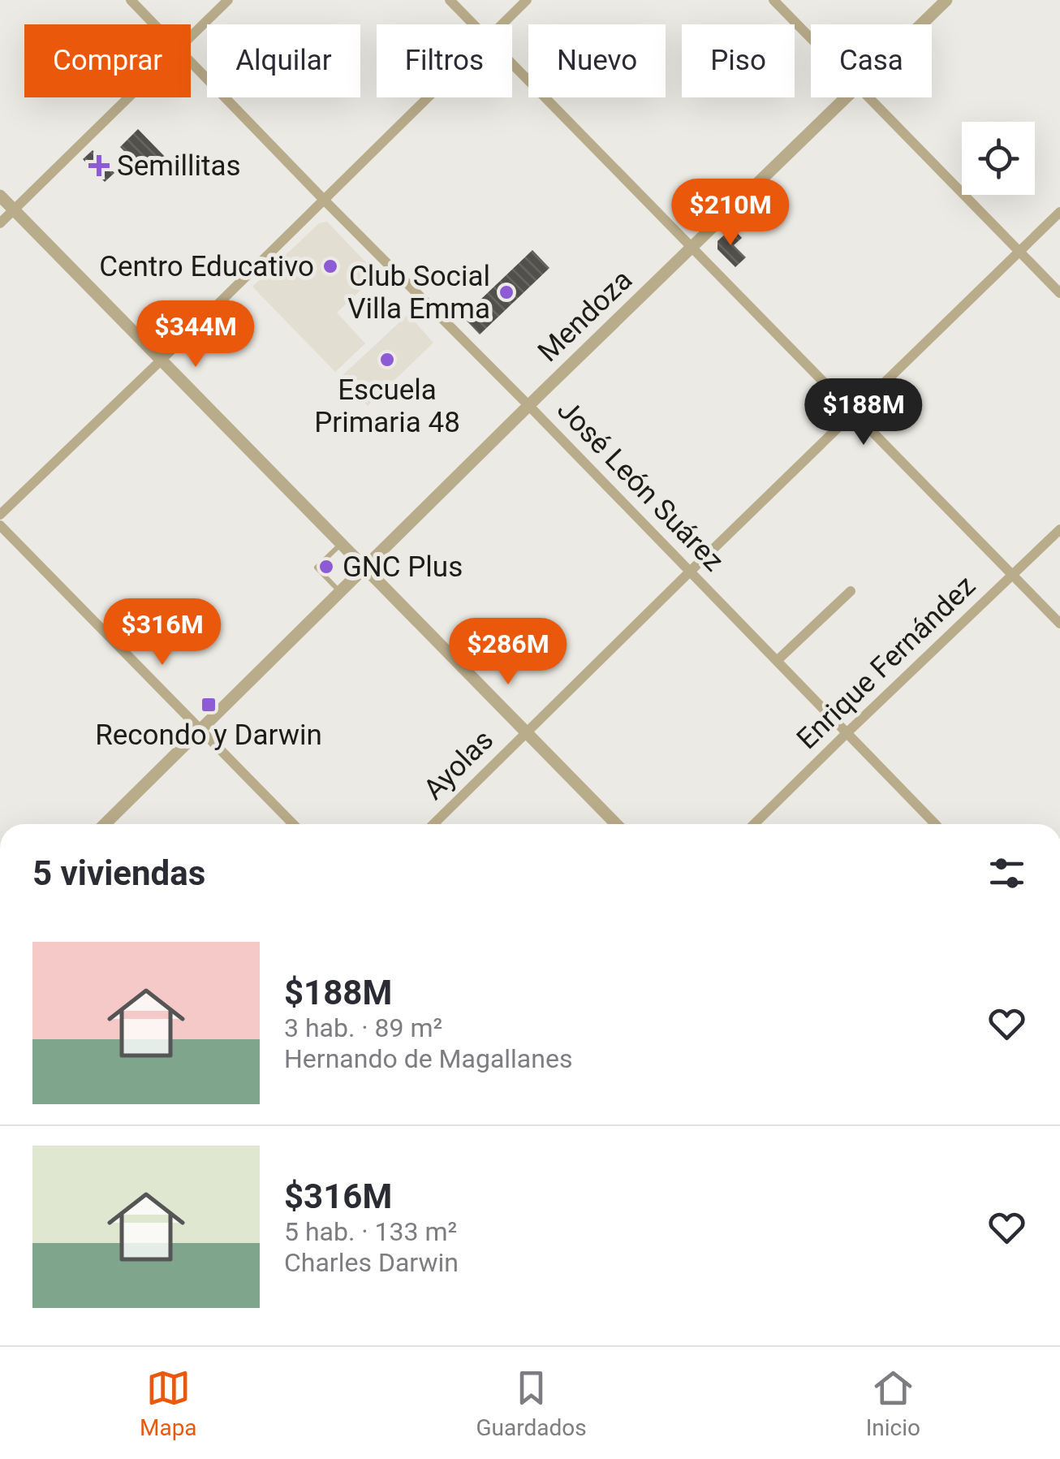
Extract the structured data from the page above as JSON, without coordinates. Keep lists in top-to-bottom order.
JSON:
{
  "streets": {
    "street": [
      "Mendoza",
      "José León Suárez",
      "Enrique Fernández",
      "Ayolas"
    ]
  },
  "crossings": [
    ["Mendoza", "José León Suárez"],
    ["José León Suárez", "Enrique Fernández"],
    ["José León Suárez", "Ayolas"]
  ],
  "places": {
    "health": ["Semillitas"],
    "other": [
      "Centro Educativo",
      "Club Social Villa Emma",
      "Escuela Primaria 48",
      "GNC Plus"
    ],
    "transit": ["Recondo y Darwin"]
  },
  "page": {
    "chip": [
      "Comprar",
      "Alquilar",
      "Filtros",
      "Nuevo",
      "Piso",
      "Casa"
    ],
    "price": [
      "$210M",
      "$344M",
      "$188M",
      "$316M",
      "$286M"
    ],
    "heading": "5 viviendas",
    "list": [
      {
        "name": "$188M",
        "note": "3 hab. · 89 m² · Hernando de Magallanes"
      },
      {
        "name": "$316M",
        "note": "5 hab. · 133 m² · Charles Darwin"
      }
    ],
    "tabs": ["Mapa", "Guardados", "Inicio"]
  }
}
